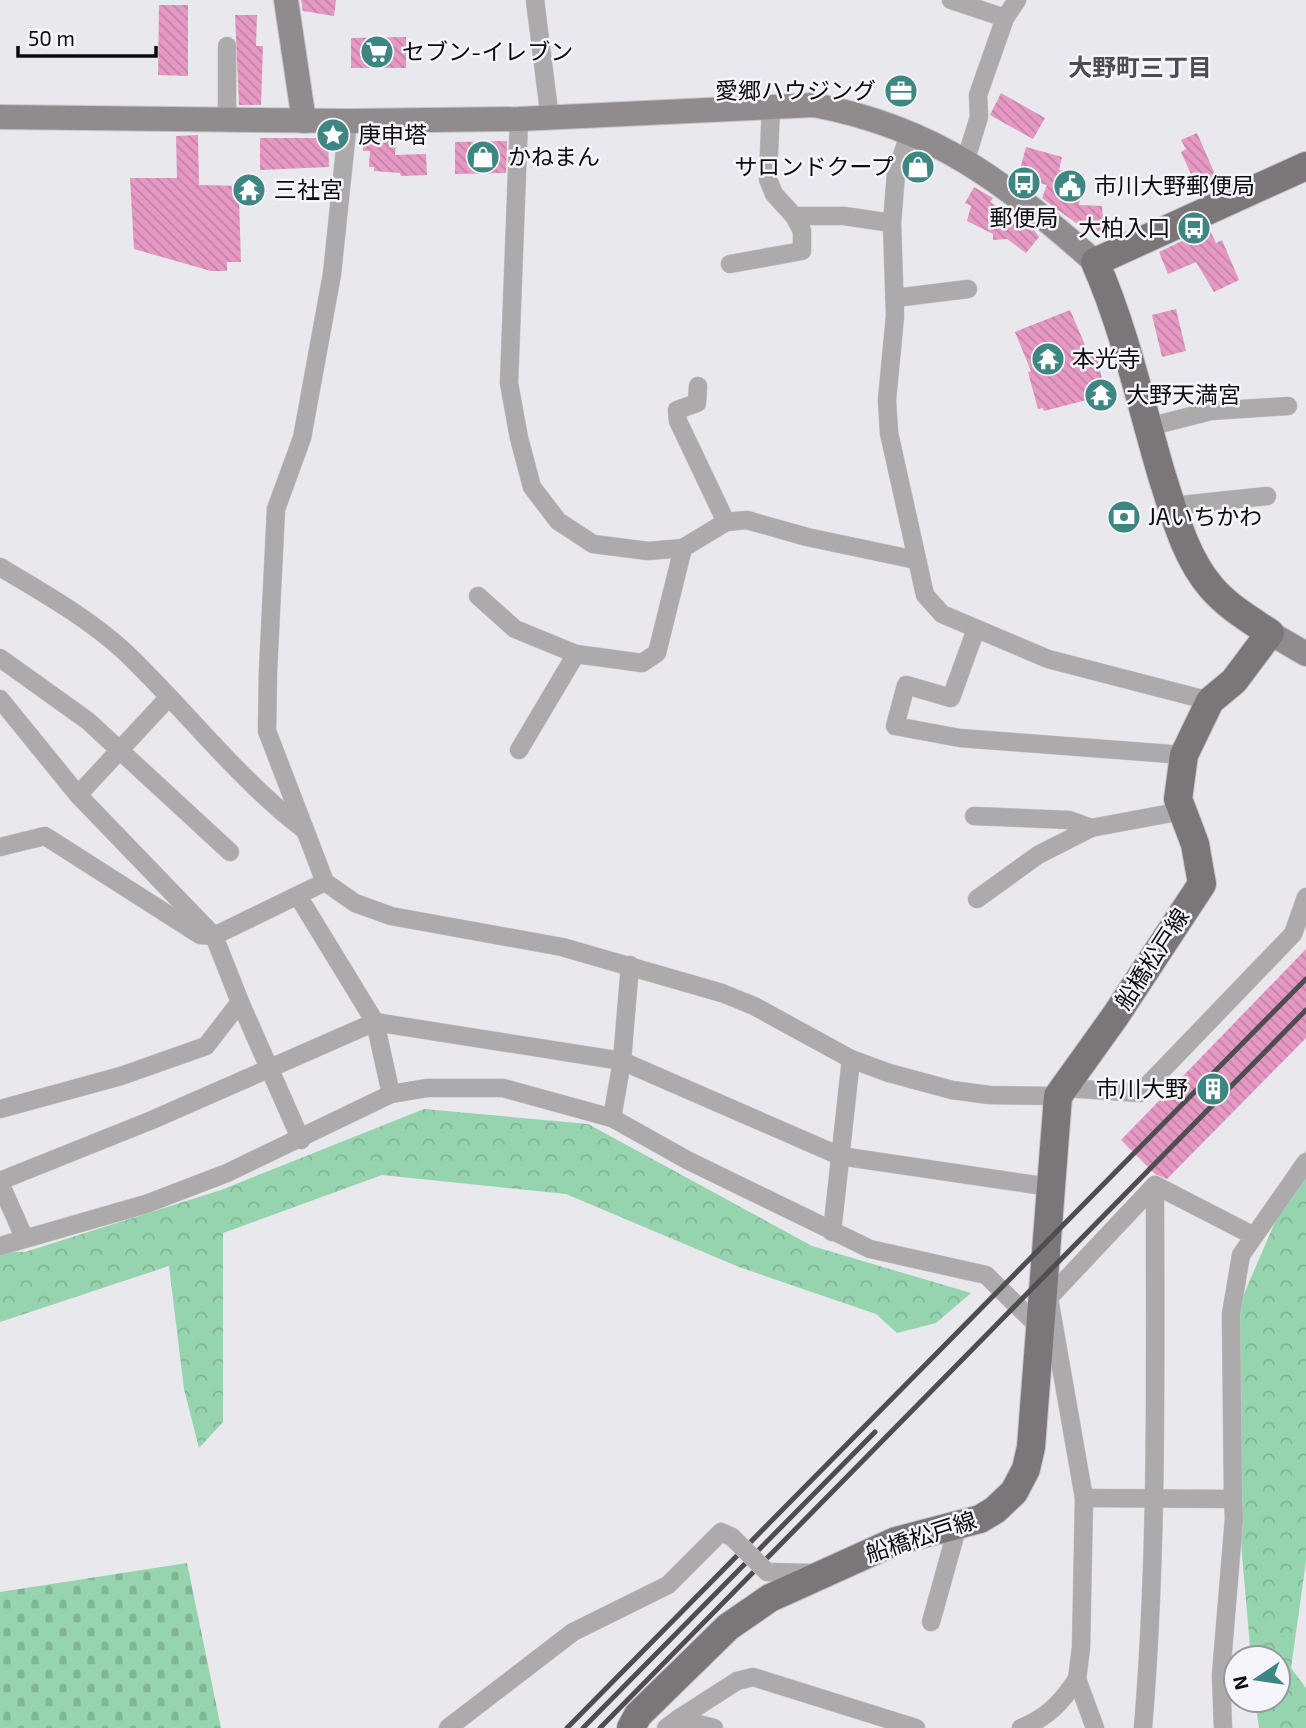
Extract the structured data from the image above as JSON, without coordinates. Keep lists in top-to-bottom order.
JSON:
{
  "streets": {
    "main road": ["船橋松戸線"]
  },
  "districts": ["大野町三丁目"],
  "places": {
    "supermarket": ["セブン-イレブン"],
    "office": ["愛郷ハウジング"],
    "place": ["庚申塔"],
    "shop": ["かねまん", "サロンドクープ"],
    "bus stop": ["郵便局", "大柏入口"],
    "public building": ["市川大野郵便局"],
    "temple": ["三社宮", "本光寺", "大野天満宮"],
    "bank": ["JAいちかわ"],
    "building": ["市川大野"]
  },
  "scale_bar": "50 m",
  "north": "left"
}
